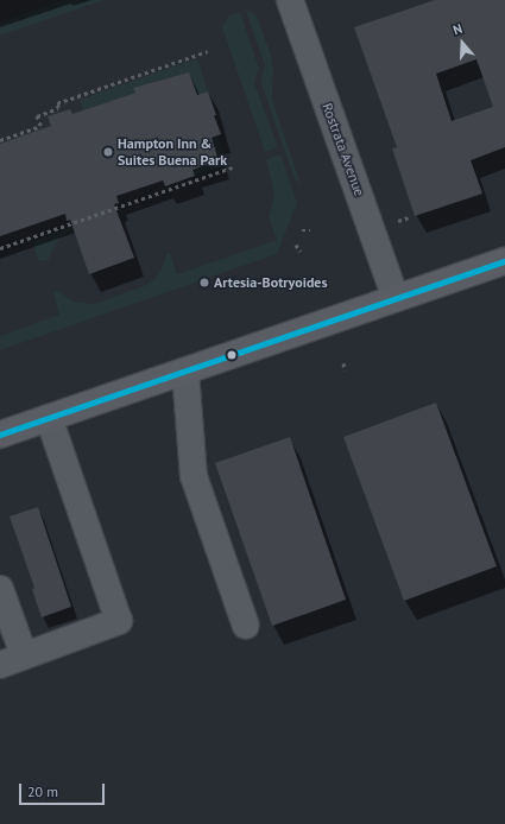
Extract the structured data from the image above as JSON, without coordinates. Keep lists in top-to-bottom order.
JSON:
{
  "streets": {
    "street": ["Rostrata Avenue"]
  },
  "places": ["Hampton Inn & Suites Buena Park", "Artesia-Botryoides"],
  "scale_bar": "20 m",
  "north": "top"
}
